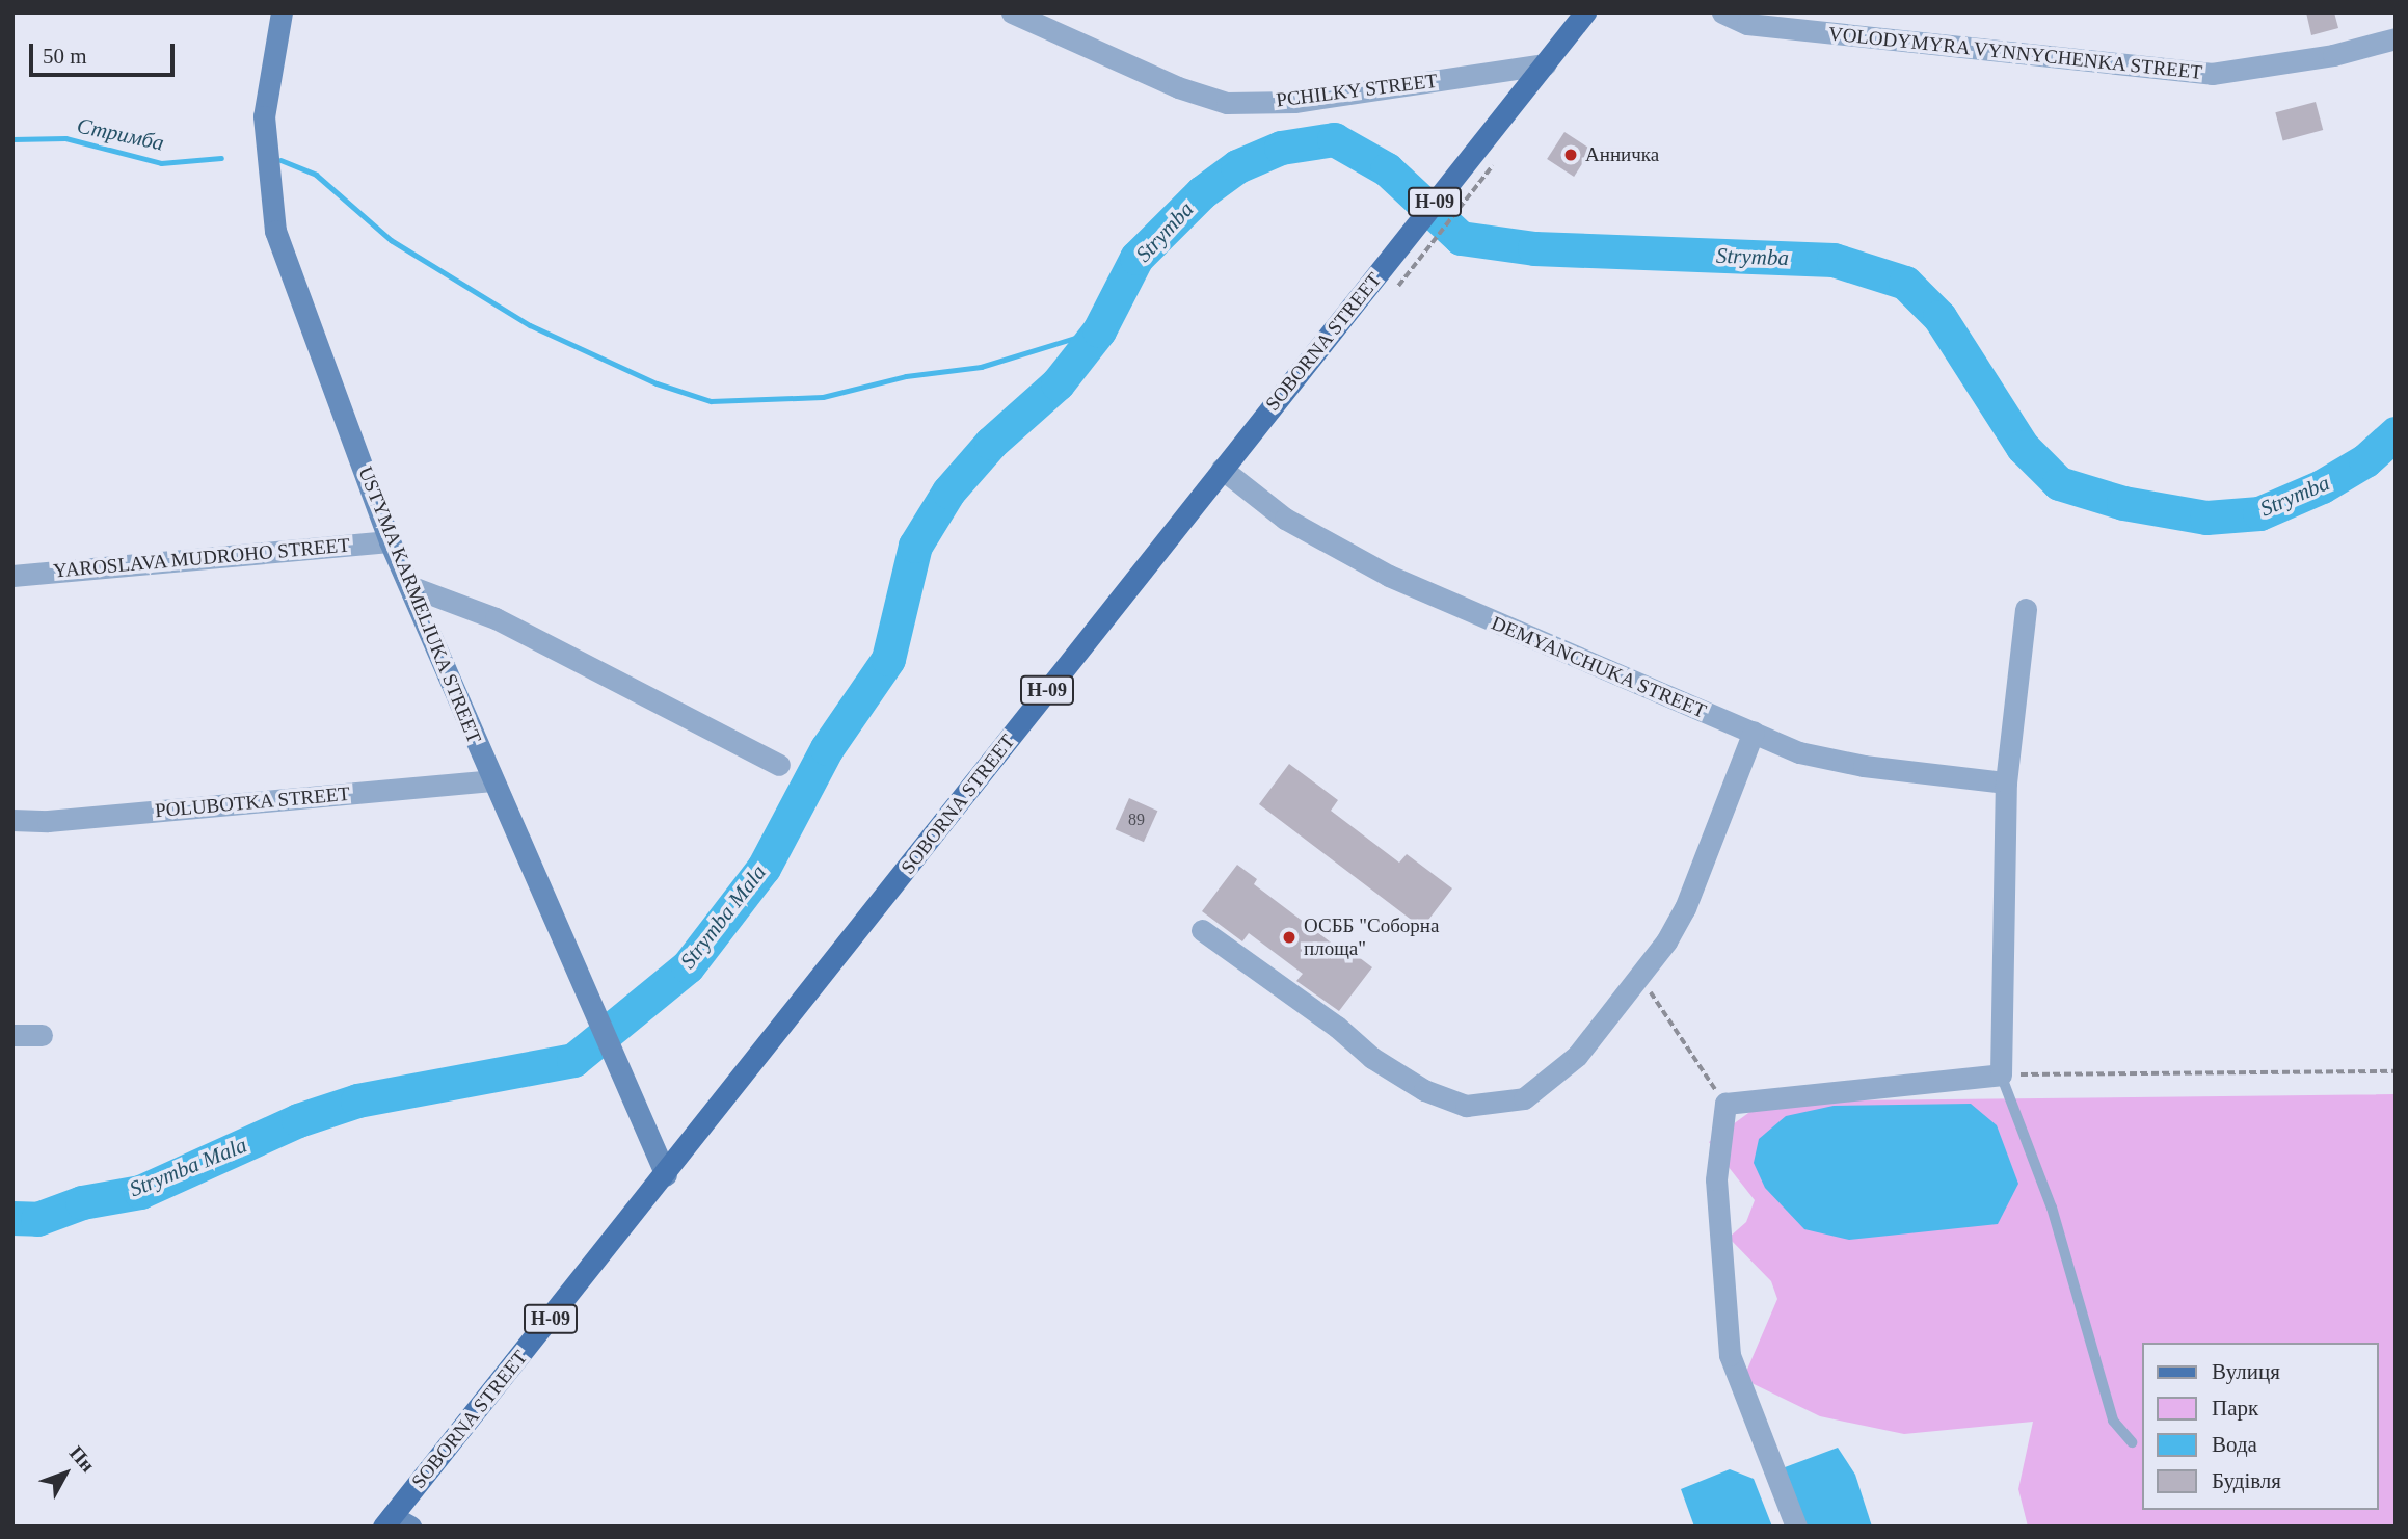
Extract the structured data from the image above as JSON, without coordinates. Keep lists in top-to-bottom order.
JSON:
{
  "streets": {
    "main road": ["Н-09", "SOBORNA STREET"],
    "street": [
      "VOLODYMYRA VYNNYCHENKA STREET",
      "PCHILKY STREET",
      "YAROSLAVA MUDROHO STREET",
      "USTYMA KARMELIUKA STREET",
      "DEMYANCHUKA STREET",
      "POLUBOTKA STREET"
    ]
  },
  "crossings": [
    ["PCHILKY STREET", "SOBORNA STREET"],
    ["SOBORNA STREET", "USTYMA KARMELIUKA STREET"],
    ["SOBORNA STREET", "DEMYANCHUKA STREET"],
    ["YAROSLAVA MUDROHO STREET", "USTYMA KARMELIUKA STREET"],
    ["USTYMA KARMELIUKA STREET", "POLUBOTKA STREET"]
  ],
  "water": ["Стримба", "Strymba", "Strymba Mala"],
  "places": ["Анничка", "ОСББ \"Соборна площа\""],
  "house_numbers": ["89"],
  "legend": [
    "Вулиця",
    "Парк",
    "Вода",
    "Будівля"
  ],
  "scale_bar": "50 m",
  "north": "top right"
}
